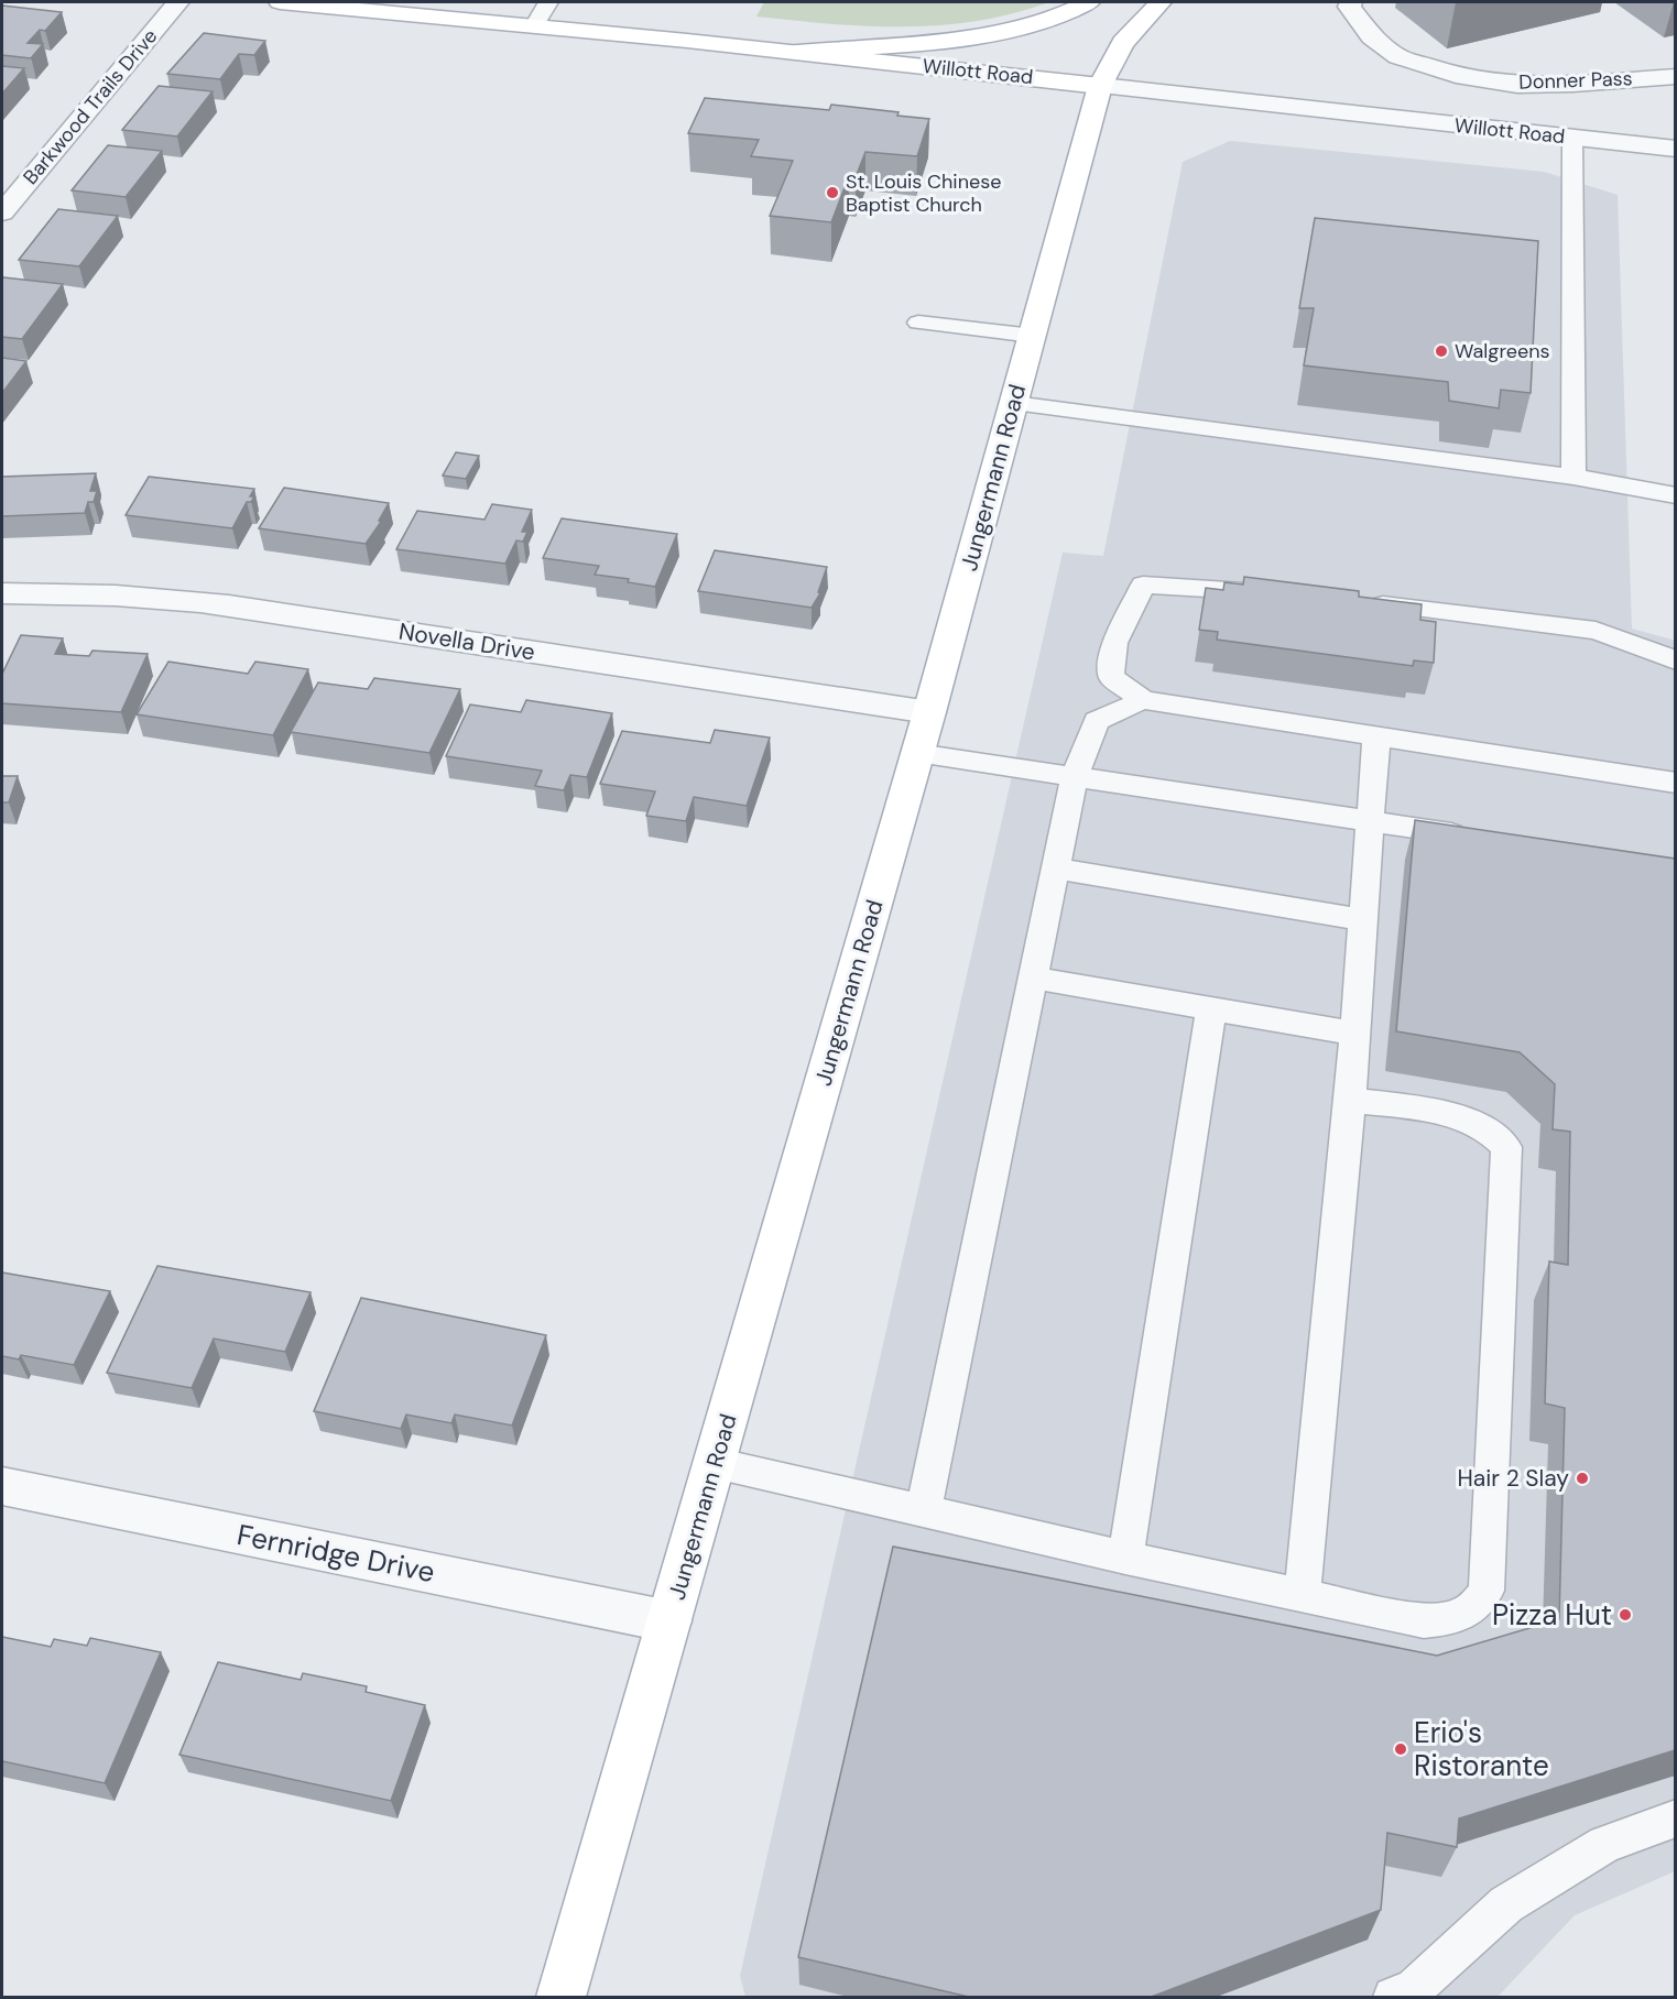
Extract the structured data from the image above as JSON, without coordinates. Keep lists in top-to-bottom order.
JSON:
{
  "streets": {
    "main road": ["Willott Road", "Jungermann Road"],
    "street": [
      "Donner Pass",
      "Barkwood Trails Drive",
      "Novella Drive",
      "Fernridge Drive"
    ]
  },
  "crossings": [
    ["Willott Road", "Jungermann Road"],
    ["Jungermann Road", "Novella Drive"],
    ["Jungermann Road", "Fernridge Drive"]
  ],
  "places": [
    "St. Louis Chinese Baptist Church",
    "Walgreens",
    "Hair 2 Slay",
    "Pizza Hut",
    "Erio's Ristorante"
  ]
}
